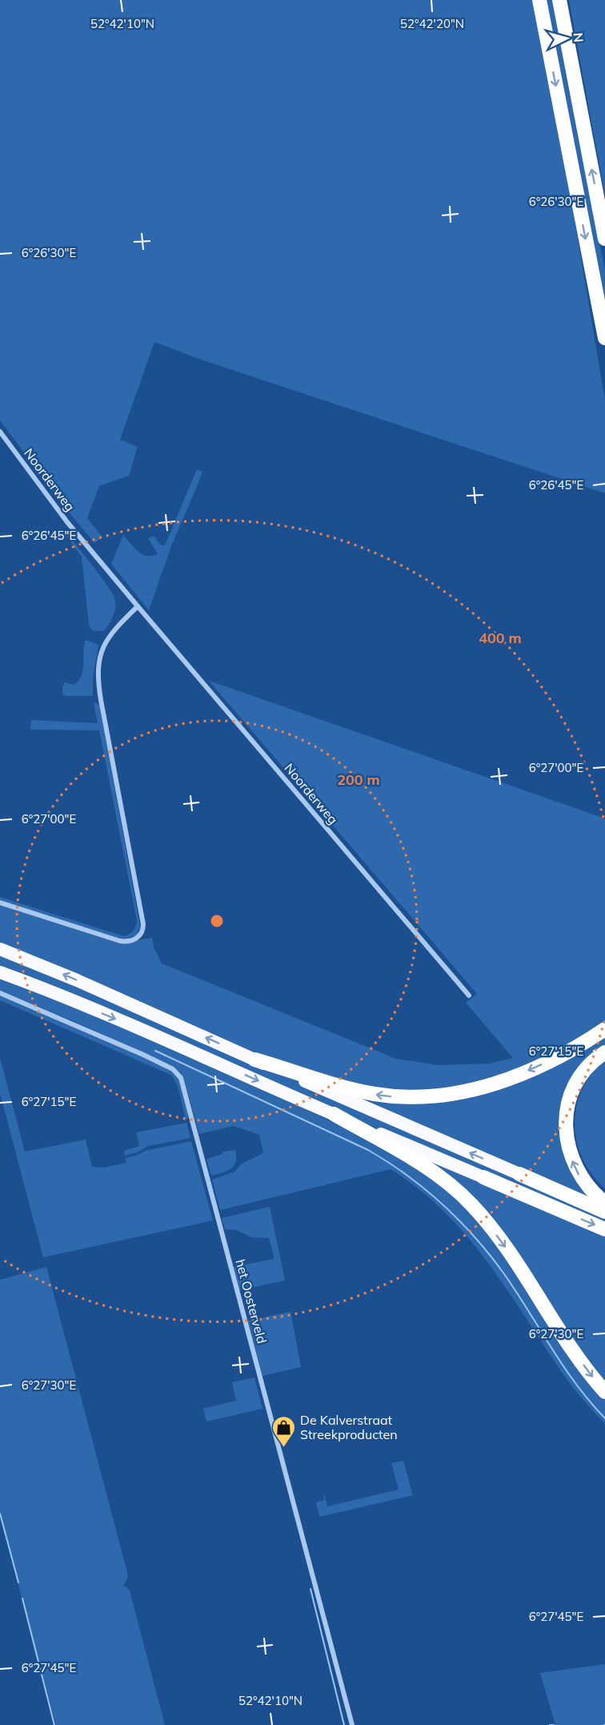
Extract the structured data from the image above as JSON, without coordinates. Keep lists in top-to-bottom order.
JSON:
{
  "streets": {
    "street": ["Noorderweg", "het Oosterveld"]
  },
  "places": {
    "shop": ["De Kalverstraat Streekproducten"]
  },
  "north": "right",
  "coordinates": [
    "52°42'10\"N",
    "52°42'20\"N",
    "6°26'30\"E",
    "6°26'45\"E",
    "6°27'00\"E",
    "6°27'15\"E",
    "6°27'30\"E",
    "6°27'45\"E"
  ],
  "rings": ["400 m", "200 m"]
}
